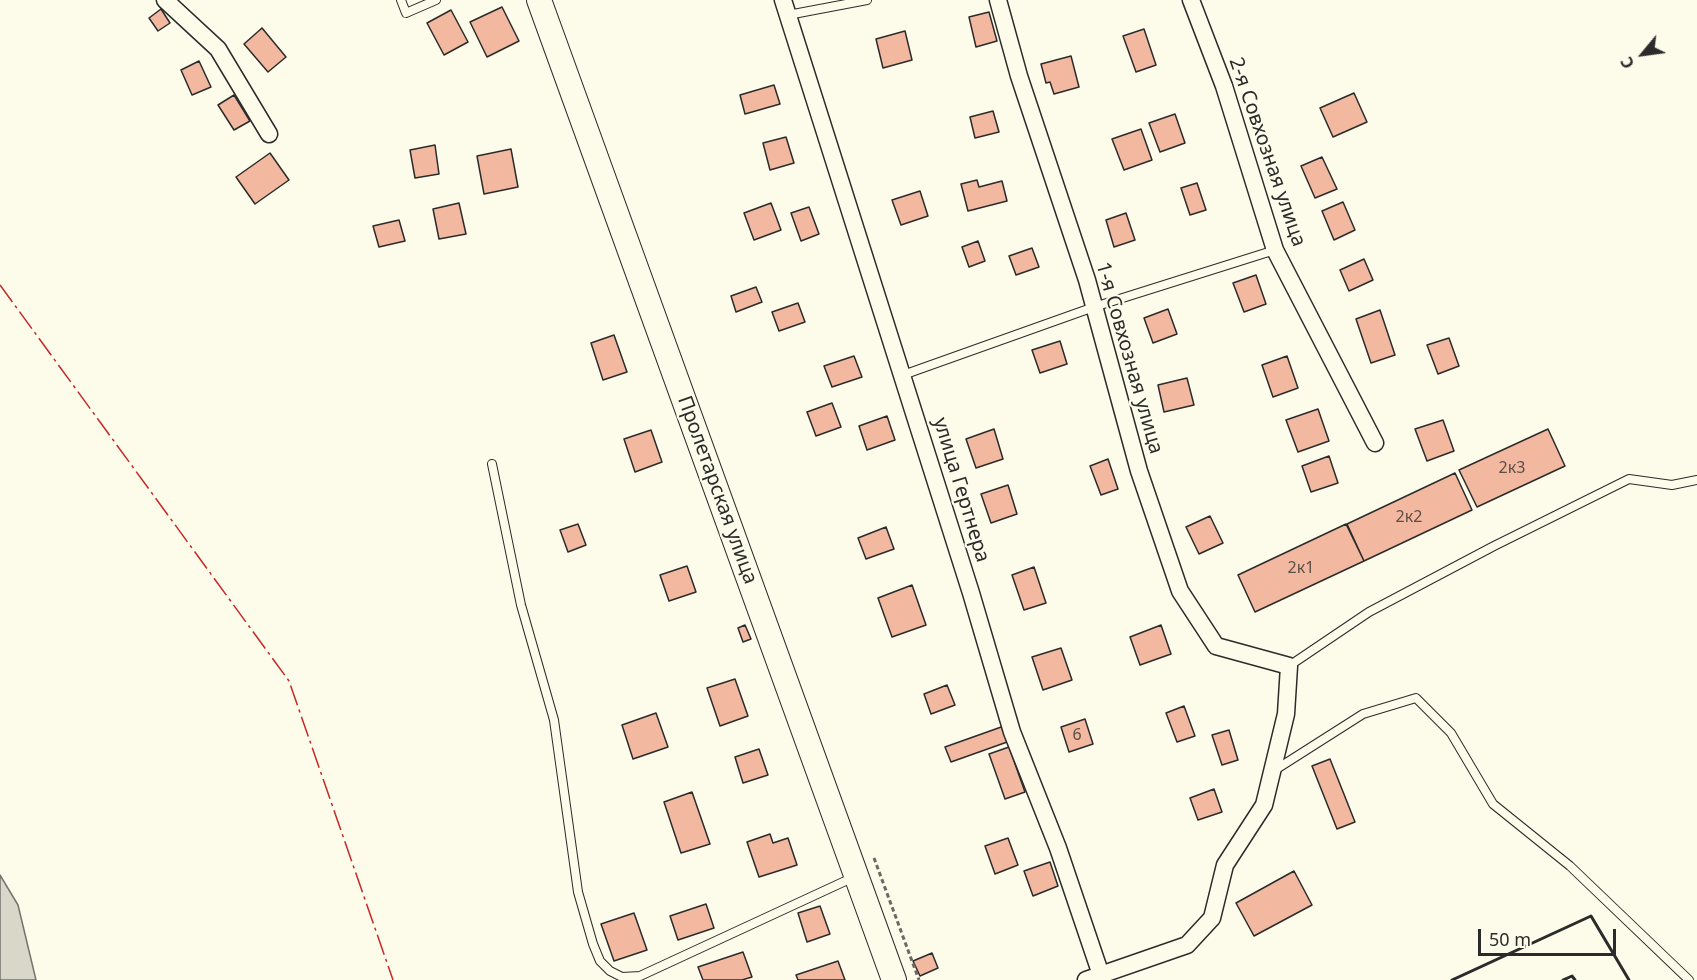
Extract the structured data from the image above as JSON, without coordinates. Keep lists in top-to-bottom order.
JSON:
{
  "streets": {
    "main road": ["Пролетарская улица"],
    "street": ["2-я Совхозная улица", "1-я Совхозная улица", "улица Гертнера"]
  },
  "house_numbers": [
    "2к3",
    "2к2",
    "2к1",
    "6"
  ],
  "scale_bar": "50 m",
  "north": "bottom left"
}
